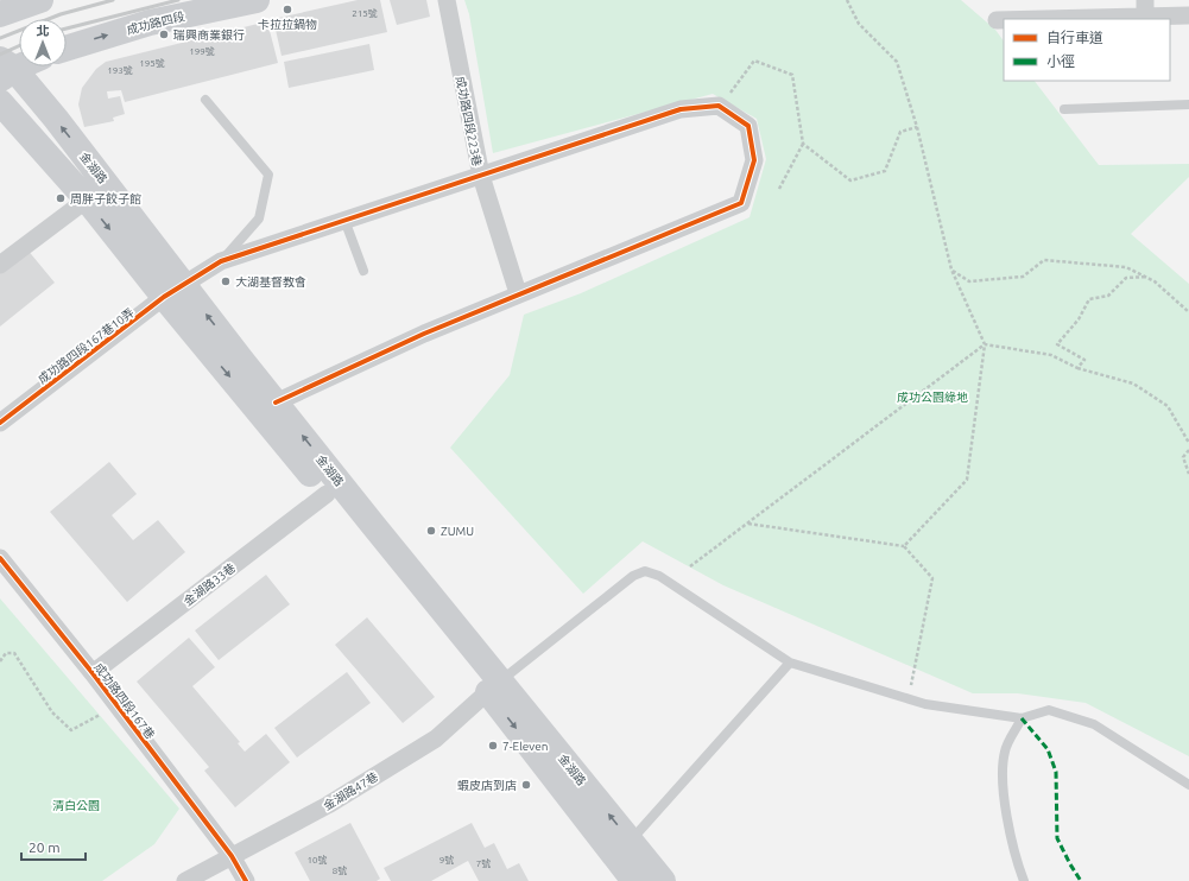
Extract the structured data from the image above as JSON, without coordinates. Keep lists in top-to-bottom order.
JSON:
{
  "streets": {
    "main road": ["成功路四段", "金湖路"],
    "street": [
      "成功路四段223巷",
      "成功路四段167巷10弄",
      "金湖路33巷",
      "成功路四段167巷",
      "金湖路47巷"
    ]
  },
  "crossings": [
    ["成功路四段223巷", "成功路四段167巷10弄"],
    ["金湖路", "成功路四段167巷10弄"],
    ["金湖路", "金湖路33巷"],
    ["金湖路", "金湖路47巷"],
    ["金湖路33巷", "成功路四段167巷"],
    ["成功路四段167巷", "金湖路47巷"]
  ],
  "one_way": ["成功路四段"],
  "parks": ["成功公園綠地", "清白公園"],
  "places": [
    "卡拉拉鍋物",
    "瑞興商業銀行",
    "周胖子餃子館",
    "大湖基督教會",
    "ZUMU",
    "7-Eleven",
    "蝦皮店到店"
  ],
  "house_numbers": [
    "215號",
    "199號",
    "195號",
    "193號",
    "10號",
    "9號",
    "7號",
    "8號"
  ],
  "legend": ["自行車道", "小徑"],
  "scale_bar": "20 m",
  "north": "top"
}
